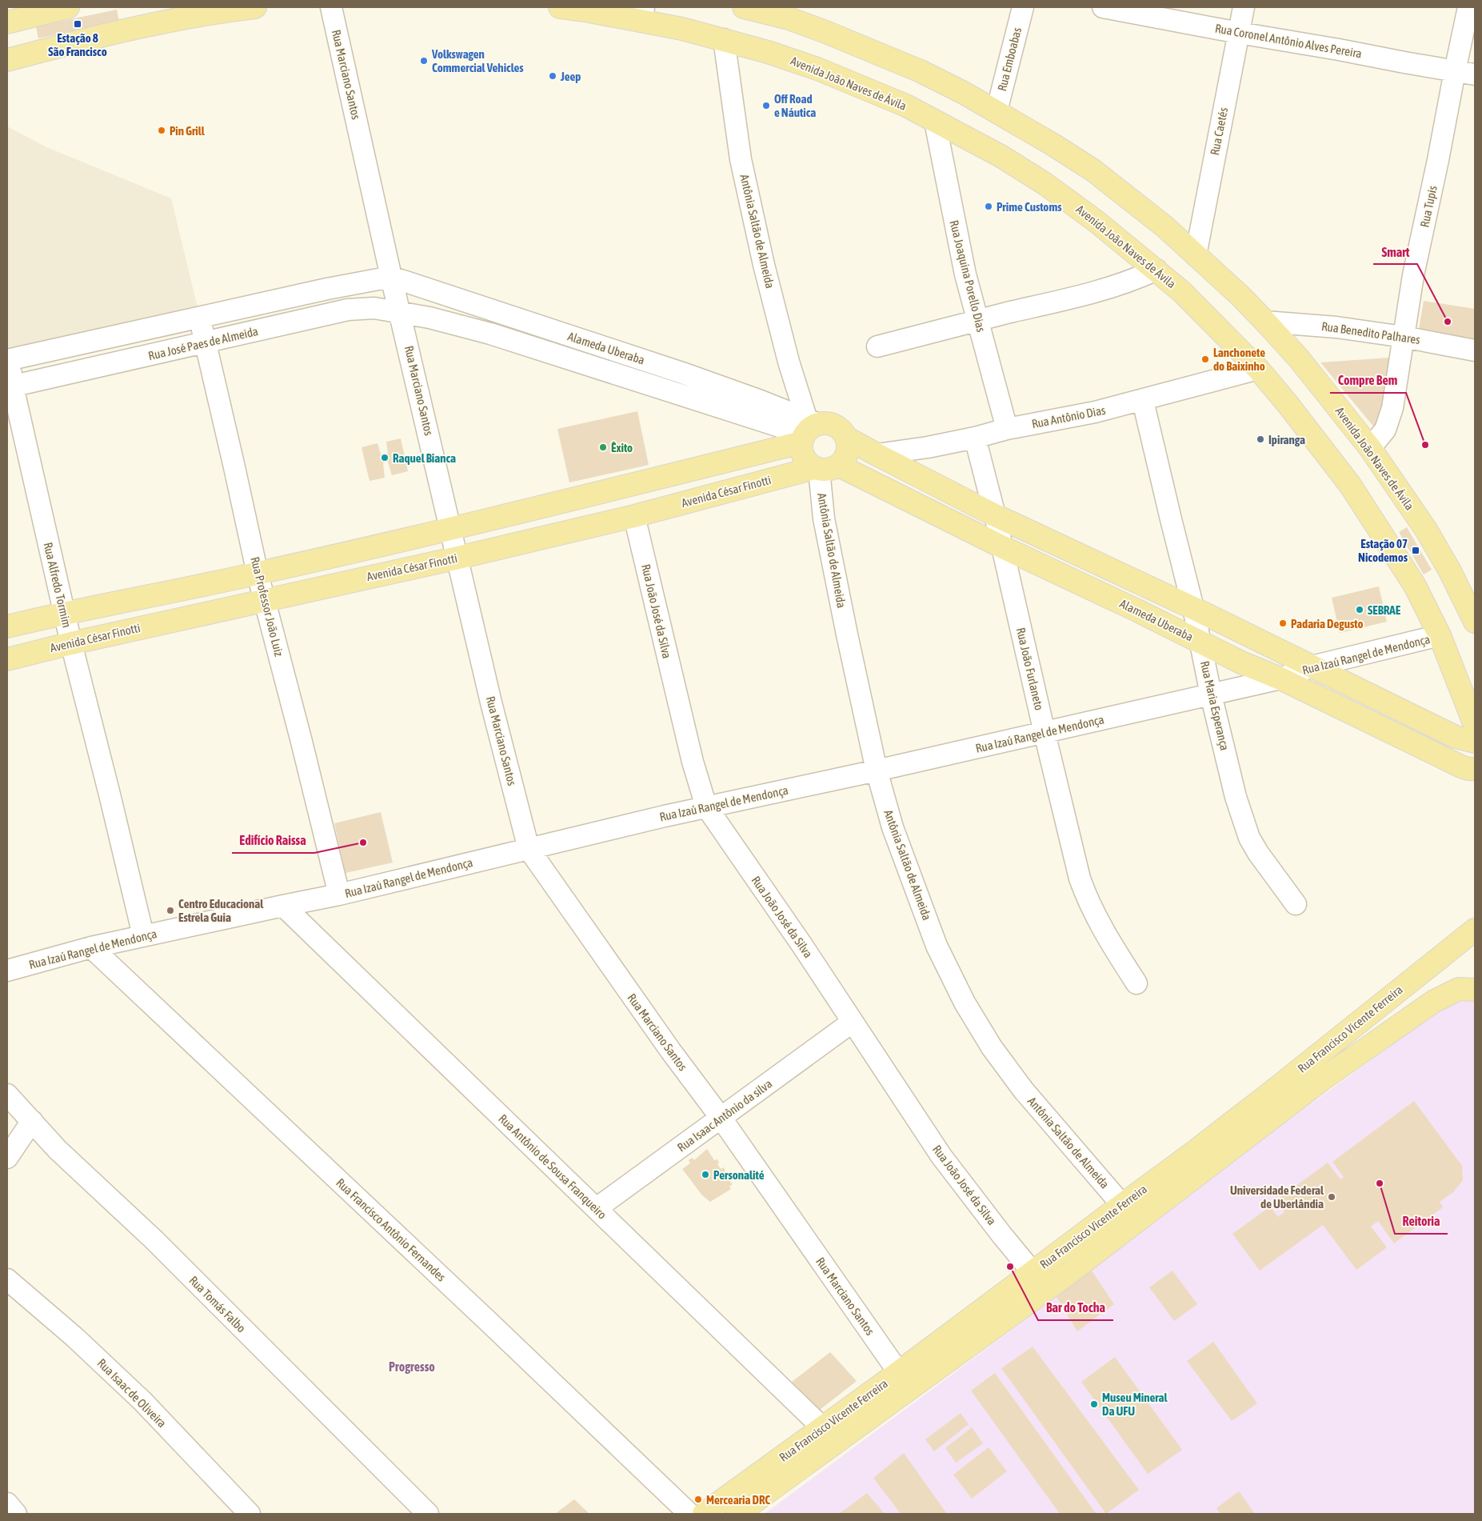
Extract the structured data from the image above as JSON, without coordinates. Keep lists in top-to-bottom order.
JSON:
{
  "streets": {
    "main road": [
      "Avenida João Naves de Ávila",
      "Alameda Uberaba",
      "Avenida César Finotti",
      "Rua Francisco Vicente Ferreira"
    ],
    "street": [
      "Rua Coronel Antônio Alves Pereira",
      "Rua Emboabas",
      "Rua Marciano Santos",
      "Rua Caetés",
      "Rua Tupis",
      "Antônia Saltão de Almeida",
      "Rua Joaquina Porello Dias",
      "Rua Benedito Palhares",
      "Rua José Paes de Almeida",
      "Rua Antônio Dias",
      "Rua Alfredo Tormim",
      "Rua Professor João Luiz",
      "Rua João José da Silva",
      "Rua Izaú Rangel de Mendonça",
      "Rua João Furlaneto",
      "Rua Maria Esperança",
      "Rua Isaac Antônio da silva",
      "Rua Antônio de Sousa Franqueiro",
      "Rua Francisco Antônio Fernandes",
      "Rua Tomás Falbo",
      "Rua Isaac de Oliveira"
    ]
  },
  "crossings": [
    ["Rua Coronel Antônio Alves Pereira", "Rua Caetés"],
    ["Rua Coronel Antônio Alves Pereira", "Rua Tupis"],
    ["Rua Emboabas", "Avenida João Naves de Ávila"],
    ["Rua Marciano Santos", "Rua José Paes de Almeida"],
    ["Rua Marciano Santos", "Alameda Uberaba"],
    ["Rua Marciano Santos", "Avenida César Finotti"],
    ["Rua Marciano Santos", "Rua Izaú Rangel de Mendonça"],
    ["Rua Marciano Santos", "Rua Francisco Vicente Ferreira"],
    ["Rua Marciano Santos", "Rua Isaac Antônio da silva"],
    ["Avenida João Naves de Ávila", "Rua Caetés"],
    ["Avenida João Naves de Ávila", "Rua Tupis"],
    ["Avenida João Naves de Ávila", "Antônia Saltão de Almeida"],
    ["Avenida João Naves de Ávila", "Rua Joaquina Porello Dias"],
    ["Avenida João Naves de Ávila", "Rua Benedito Palhares"],
    ["Avenida João Naves de Ávila", "Rua Antônio Dias"],
    ["Avenida João Naves de Ávila", "Rua Izaú Rangel de Mendonça"],
    ["Rua Tupis", "Rua Benedito Palhares"],
    ["Antônia Saltão de Almeida", "Alameda Uberaba"],
    ["Antônia Saltão de Almeida", "Avenida César Finotti"],
    ["Antônia Saltão de Almeida", "Rua Izaú Rangel de Mendonça"],
    ["Antônia Saltão de Almeida", "Rua Francisco Vicente Ferreira"],
    ["Rua Joaquina Porello Dias", "Rua Antônio Dias"],
    ["Rua José Paes de Almeida", "Alameda Uberaba"],
    ["Rua José Paes de Almeida", "Rua Alfredo Tormim"],
    ["Rua José Paes de Almeida", "Rua Professor João Luiz"],
    ["Alameda Uberaba", "Rua Antônio Dias"],
    ["Alameda Uberaba", "Avenida César Finotti"],
    ["Alameda Uberaba", "Rua Izaú Rangel de Mendonça"],
    ["Alameda Uberaba", "Rua João Furlaneto"],
    ["Alameda Uberaba", "Rua Maria Esperança"],
    ["Rua Antônio Dias", "Rua João Furlaneto"],
    ["Rua Antônio Dias", "Rua Maria Esperança"],
    ["Avenida César Finotti", "Rua Alfredo Tormim"],
    ["Avenida César Finotti", "Rua Professor João Luiz"],
    ["Avenida César Finotti", "Rua João José da Silva"],
    ["Rua Alfredo Tormim", "Rua Izaú Rangel de Mendonça"],
    ["Rua Professor João Luiz", "Rua Izaú Rangel de Mendonça"],
    ["Rua João José da Silva", "Rua Izaú Rangel de Mendonça"],
    ["Rua João José da Silva", "Rua Francisco Vicente Ferreira"],
    ["Rua João José da Silva", "Rua Isaac Antônio da silva"],
    ["Rua Izaú Rangel de Mendonça", "Rua João Furlaneto"],
    ["Rua Izaú Rangel de Mendonça", "Rua Maria Esperança"],
    ["Rua Izaú Rangel de Mendonça", "Rua Antônio de Sousa Franqueiro"],
    ["Rua Izaú Rangel de Mendonça", "Rua Francisco Antônio Fernandes"],
    ["Rua Francisco Vicente Ferreira", "Rua Antônio de Sousa Franqueiro"],
    ["Rua Isaac Antônio da silva", "Rua Antônio de Sousa Franqueiro"]
  ],
  "districts": ["Progresso"],
  "places": {
    "transit": ["Estação 8 São Francisco", "Estação 07 Nicodemos"],
    "other": [
      "Volkswagen Commercial Vehicles",
      "Jeep",
      "Off Road e Náutica",
      "Pin Grill",
      "Prime Customs",
      "Smart",
      "Lanchonete do Baixinho",
      "Ipiranga",
      "Compre Bem",
      "Êxito",
      "Raquel Bianca",
      "SEBRAE",
      "Padaria Degusto",
      "Edifício Raissa",
      "Centro Educacional Estrela Guia",
      "Personalité",
      "Reitoria",
      "Universidade Federal de Uberlândia",
      "Bar do Tocha",
      "Museu Mineral Da UFU",
      "Mercearia DRC"
    ]
  }
}
